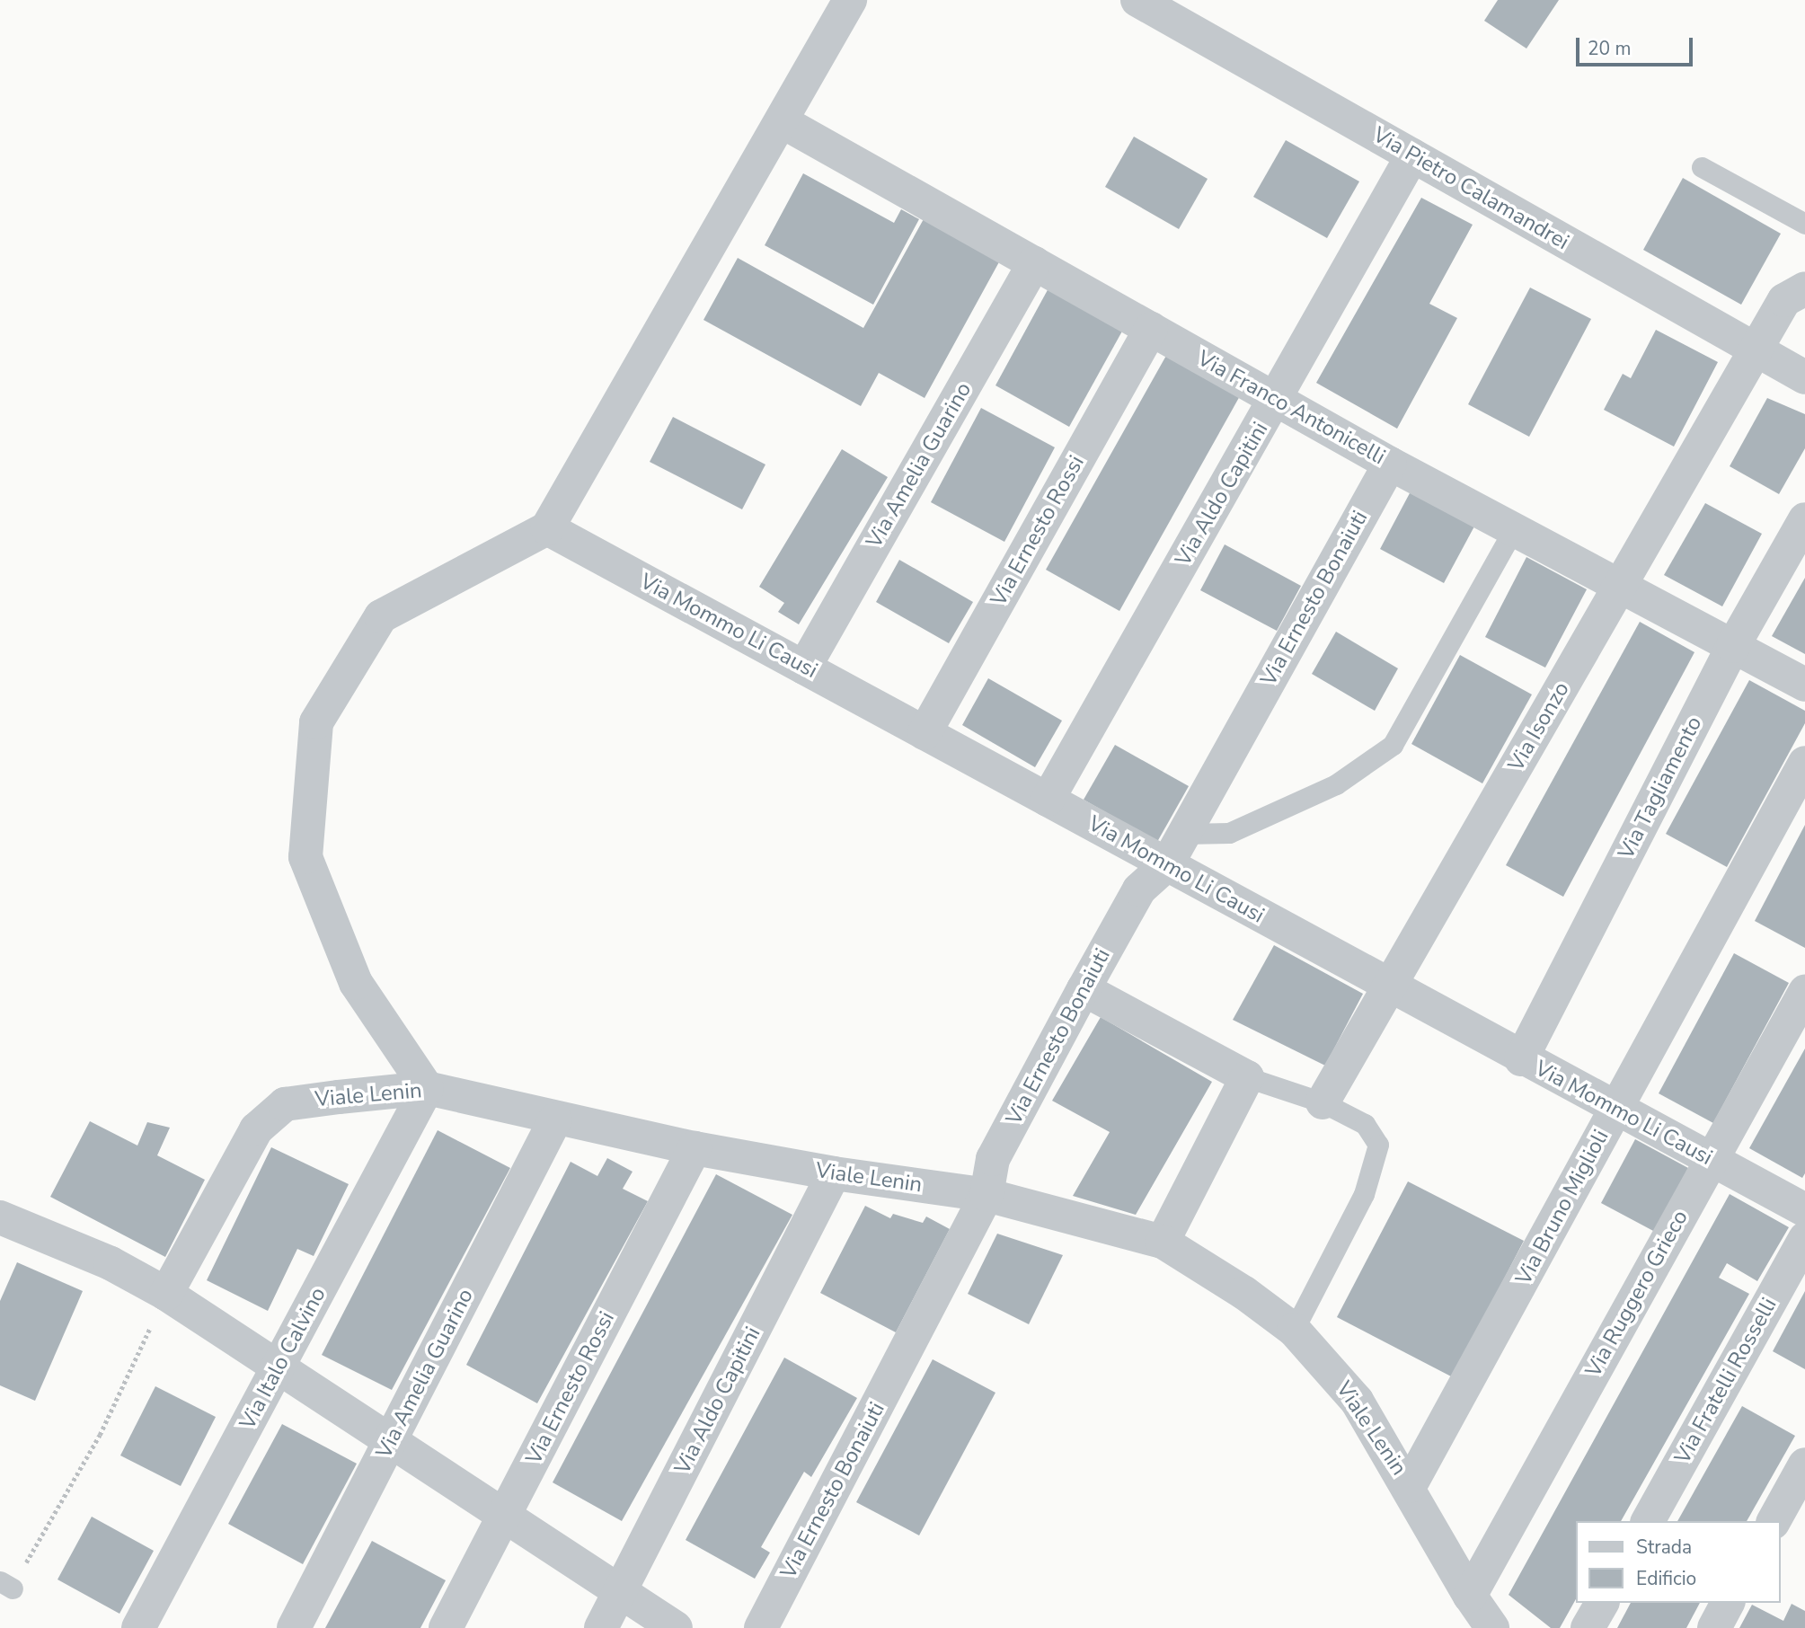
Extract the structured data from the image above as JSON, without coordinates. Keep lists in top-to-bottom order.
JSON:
{
  "streets": {
    "street": [
      "Via Pietro Calamandrei",
      "Via Franco Antonicelli",
      "Via Amelia Guarino",
      "Via Aldo Capitini",
      "Via Ernesto Rossi",
      "Via Ernesto Bonaiuti",
      "Via Mommo Li Causi",
      "Via Isonzo",
      "Via Tagliamento",
      "Viale Lenin",
      "Via Bruno Miglioli",
      "Via Ruggero Grieco",
      "Via Italo Calvino",
      "Via Fratelli Rosselli"
    ]
  },
  "crossings": [
    ["Via Pietro Calamandrei", "Via Aldo Capitini"],
    ["Via Pietro Calamandrei", "Via Isonzo"],
    ["Via Franco Antonicelli", "Via Amelia Guarino"],
    ["Via Franco Antonicelli", "Via Aldo Capitini"],
    ["Via Franco Antonicelli", "Via Ernesto Rossi"],
    ["Via Franco Antonicelli", "Via Ernesto Bonaiuti"],
    ["Via Franco Antonicelli", "Via Isonzo"],
    ["Via Franco Antonicelli", "Via Tagliamento"],
    ["Via Amelia Guarino", "Via Mommo Li Causi"],
    ["Via Amelia Guarino", "Viale Lenin"],
    ["Via Aldo Capitini", "Via Mommo Li Causi"],
    ["Via Aldo Capitini", "Viale Lenin"],
    ["Via Ernesto Rossi", "Via Mommo Li Causi"],
    ["Via Ernesto Rossi", "Viale Lenin"],
    ["Via Ernesto Bonaiuti", "Via Mommo Li Causi"],
    ["Via Ernesto Bonaiuti", "Viale Lenin"],
    ["Via Mommo Li Causi", "Via Isonzo"],
    ["Via Mommo Li Causi", "Via Tagliamento"],
    ["Via Mommo Li Causi", "Via Bruno Miglioli"],
    ["Via Mommo Li Causi", "Via Ruggero Grieco"],
    ["Viale Lenin", "Via Bruno Miglioli"],
    ["Viale Lenin", "Via Ruggero Grieco"],
    ["Viale Lenin", "Via Italo Calvino"]
  ],
  "legend": ["Strada", "Edificio"],
  "scale_bar": "20 m"
}
